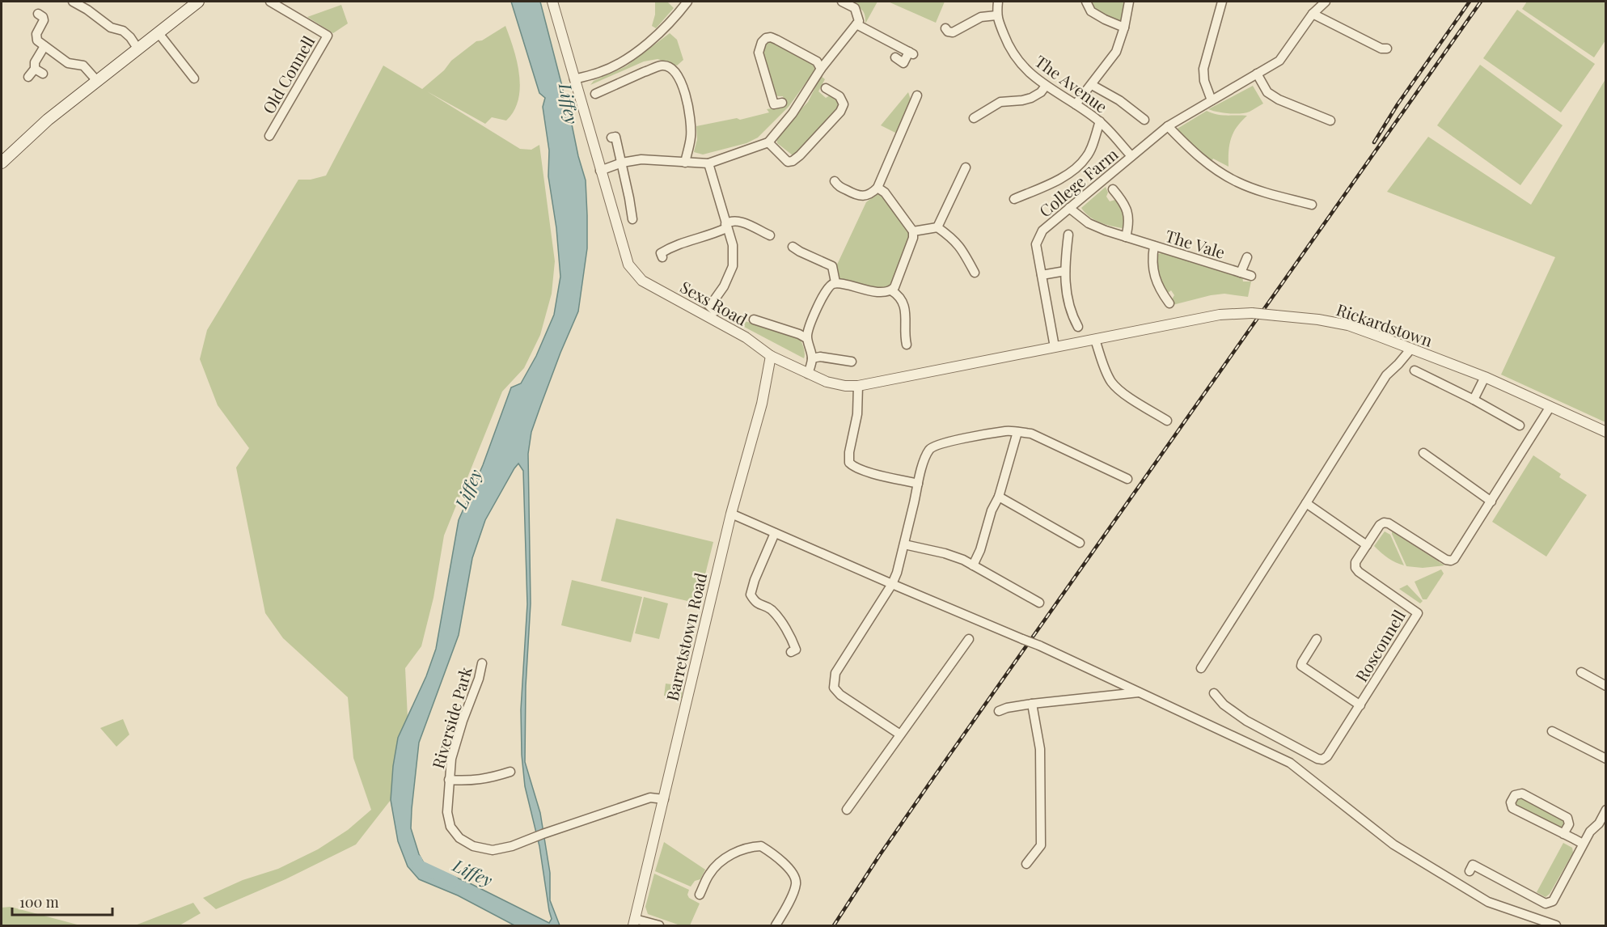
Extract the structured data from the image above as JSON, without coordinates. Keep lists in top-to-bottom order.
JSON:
{
  "streets": {
    "street": [
      "Old Connell",
      "The Avenue",
      "College Farm",
      "The Vale",
      "Sexs Road",
      "Rickardstown",
      "Barretstown Road",
      "Rosconnell",
      "Riverside Park"
    ]
  },
  "crossings": [
    ["The Avenue", "College Farm"],
    ["College Farm", "The Vale"],
    ["College Farm", "Sexs Road"],
    ["College Farm", "Rickardstown"],
    ["Sexs Road", "Rickardstown"],
    ["Sexs Road", "Barretstown Road"],
    ["Rickardstown", "Rosconnell"],
    ["Barretstown Road", "Riverside Park"]
  ],
  "water": ["Liffey"],
  "scale_bar": "100 m"
}
